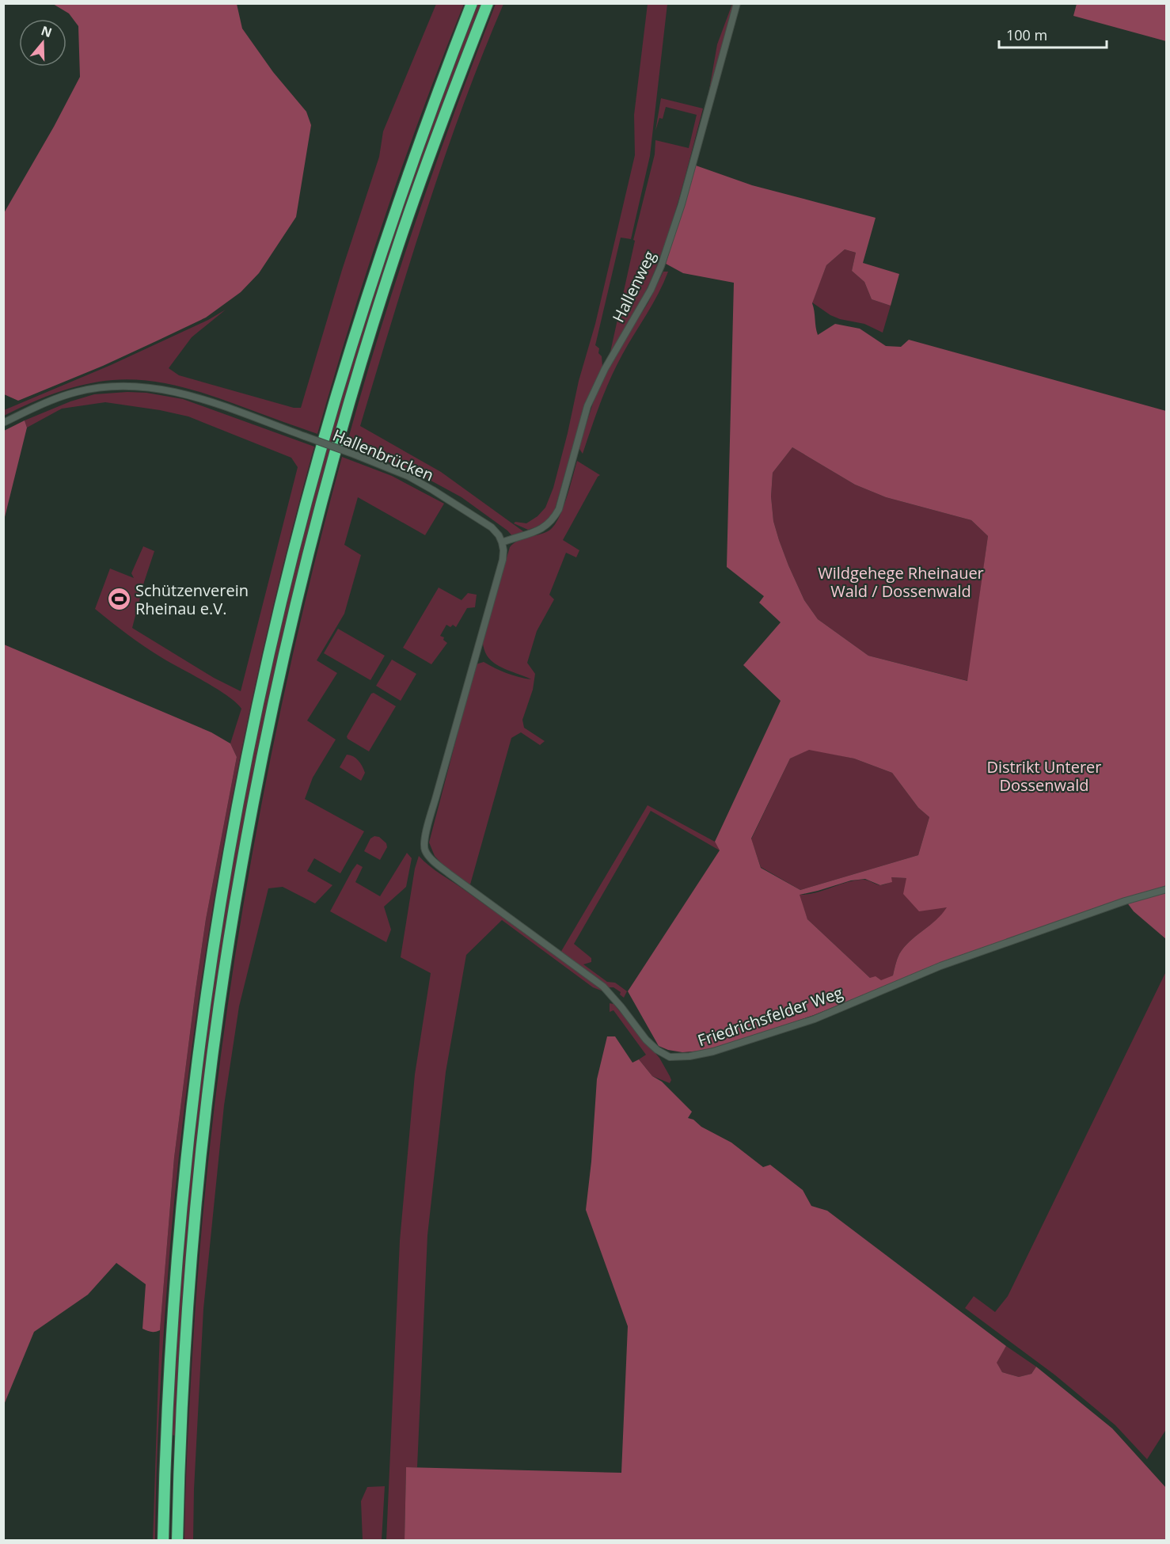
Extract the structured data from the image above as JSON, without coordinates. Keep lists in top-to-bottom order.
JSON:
{
  "streets": {
    "street": ["Hallenweg", "Hallenbrücken", "Friedrichsfelder Weg"]
  },
  "crossings": [
    ["Hallenweg", "Hallenbrücken"],
    ["Hallenweg", "Friedrichsfelder Weg"],
    ["Hallenbrücken", "Friedrichsfelder Weg"]
  ],
  "parks": ["Wildgehege Rheinauer Wald / Dossenwald", "Distrikt Unterer Dossenwald"],
  "places": {
    "sports": ["Schützenverein Rheinau e.V."]
  },
  "scale_bar": "100 m",
  "north": "top"
}
